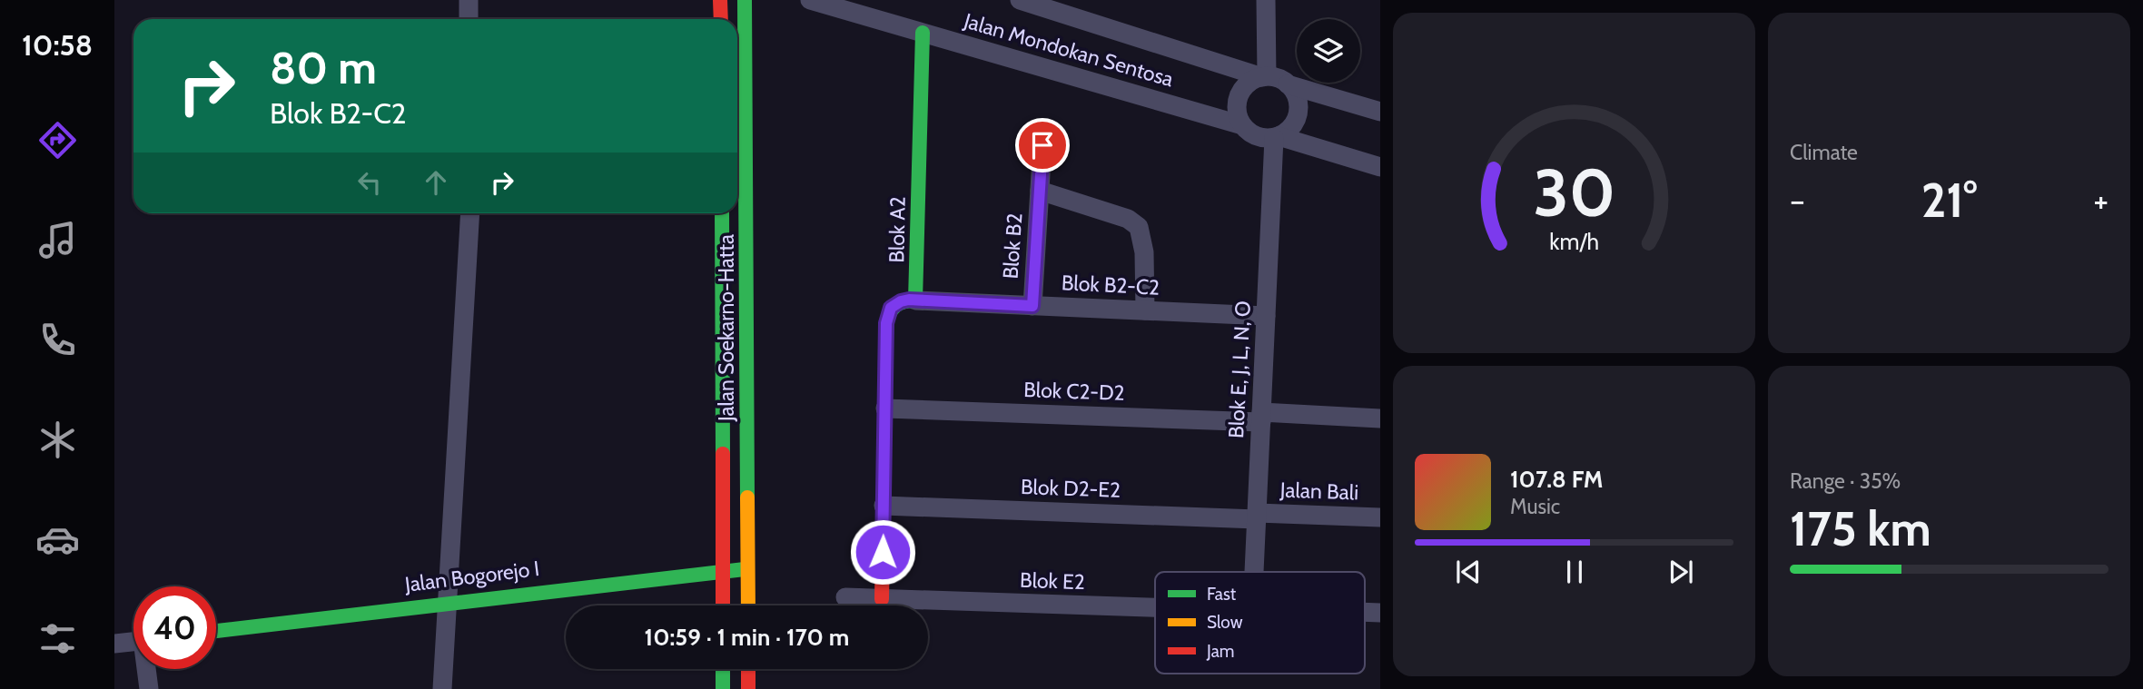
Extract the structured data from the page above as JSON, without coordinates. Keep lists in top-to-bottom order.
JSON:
{
  "streets": {
    "main road": ["Blok A2", "Jalan Soekarno-Hatta", "Jalan Bogorejo I"],
    "street": [
      "Jalan Mondokan Sentosa",
      "Blok B2",
      "Blok B2-C2",
      "Blok E, J, L, N, O",
      "Blok C2-D2",
      "Blok D2-E2",
      "Jalan Bali",
      "Blok E2"
    ]
  },
  "crossings": [
    ["Jalan Mondokan Sentosa", "Blok A2"],
    ["Jalan Mondokan Sentosa", "Blok E, J, L, N, O"],
    ["Blok A2", "Blok B2-C2"],
    ["Blok B2", "Blok B2-C2"],
    ["Blok B2-C2", "Blok E, J, L, N, O"],
    ["Jalan Soekarno-Hatta", "Jalan Bogorejo I"],
    ["Blok E, J, L, N, O", "Blok C2-D2"],
    ["Blok E, J, L, N, O", "Blok D2-E2"],
    ["Blok E, J, L, N, O", "Jalan Bali"],
    ["Blok D2-E2", "Jalan Bali"]
  ],
  "legend": ["Fast", "Slow", "Jam"],
  "page": {
    "tabs": "10:58",
    "tile": [
      "Climate",
      ["Range · 35%", "175 km"]
    ],
    "turn": ["80 m", "Blok B2-C2"],
    "heat": ["−", "21°", "+"],
    "song": ["107.8 FM", "Music"],
    "limit": "40",
    "trip": "10:59 · 1 min · 170 m",
    "gauge": ["30", "km/h"]
  }
}
